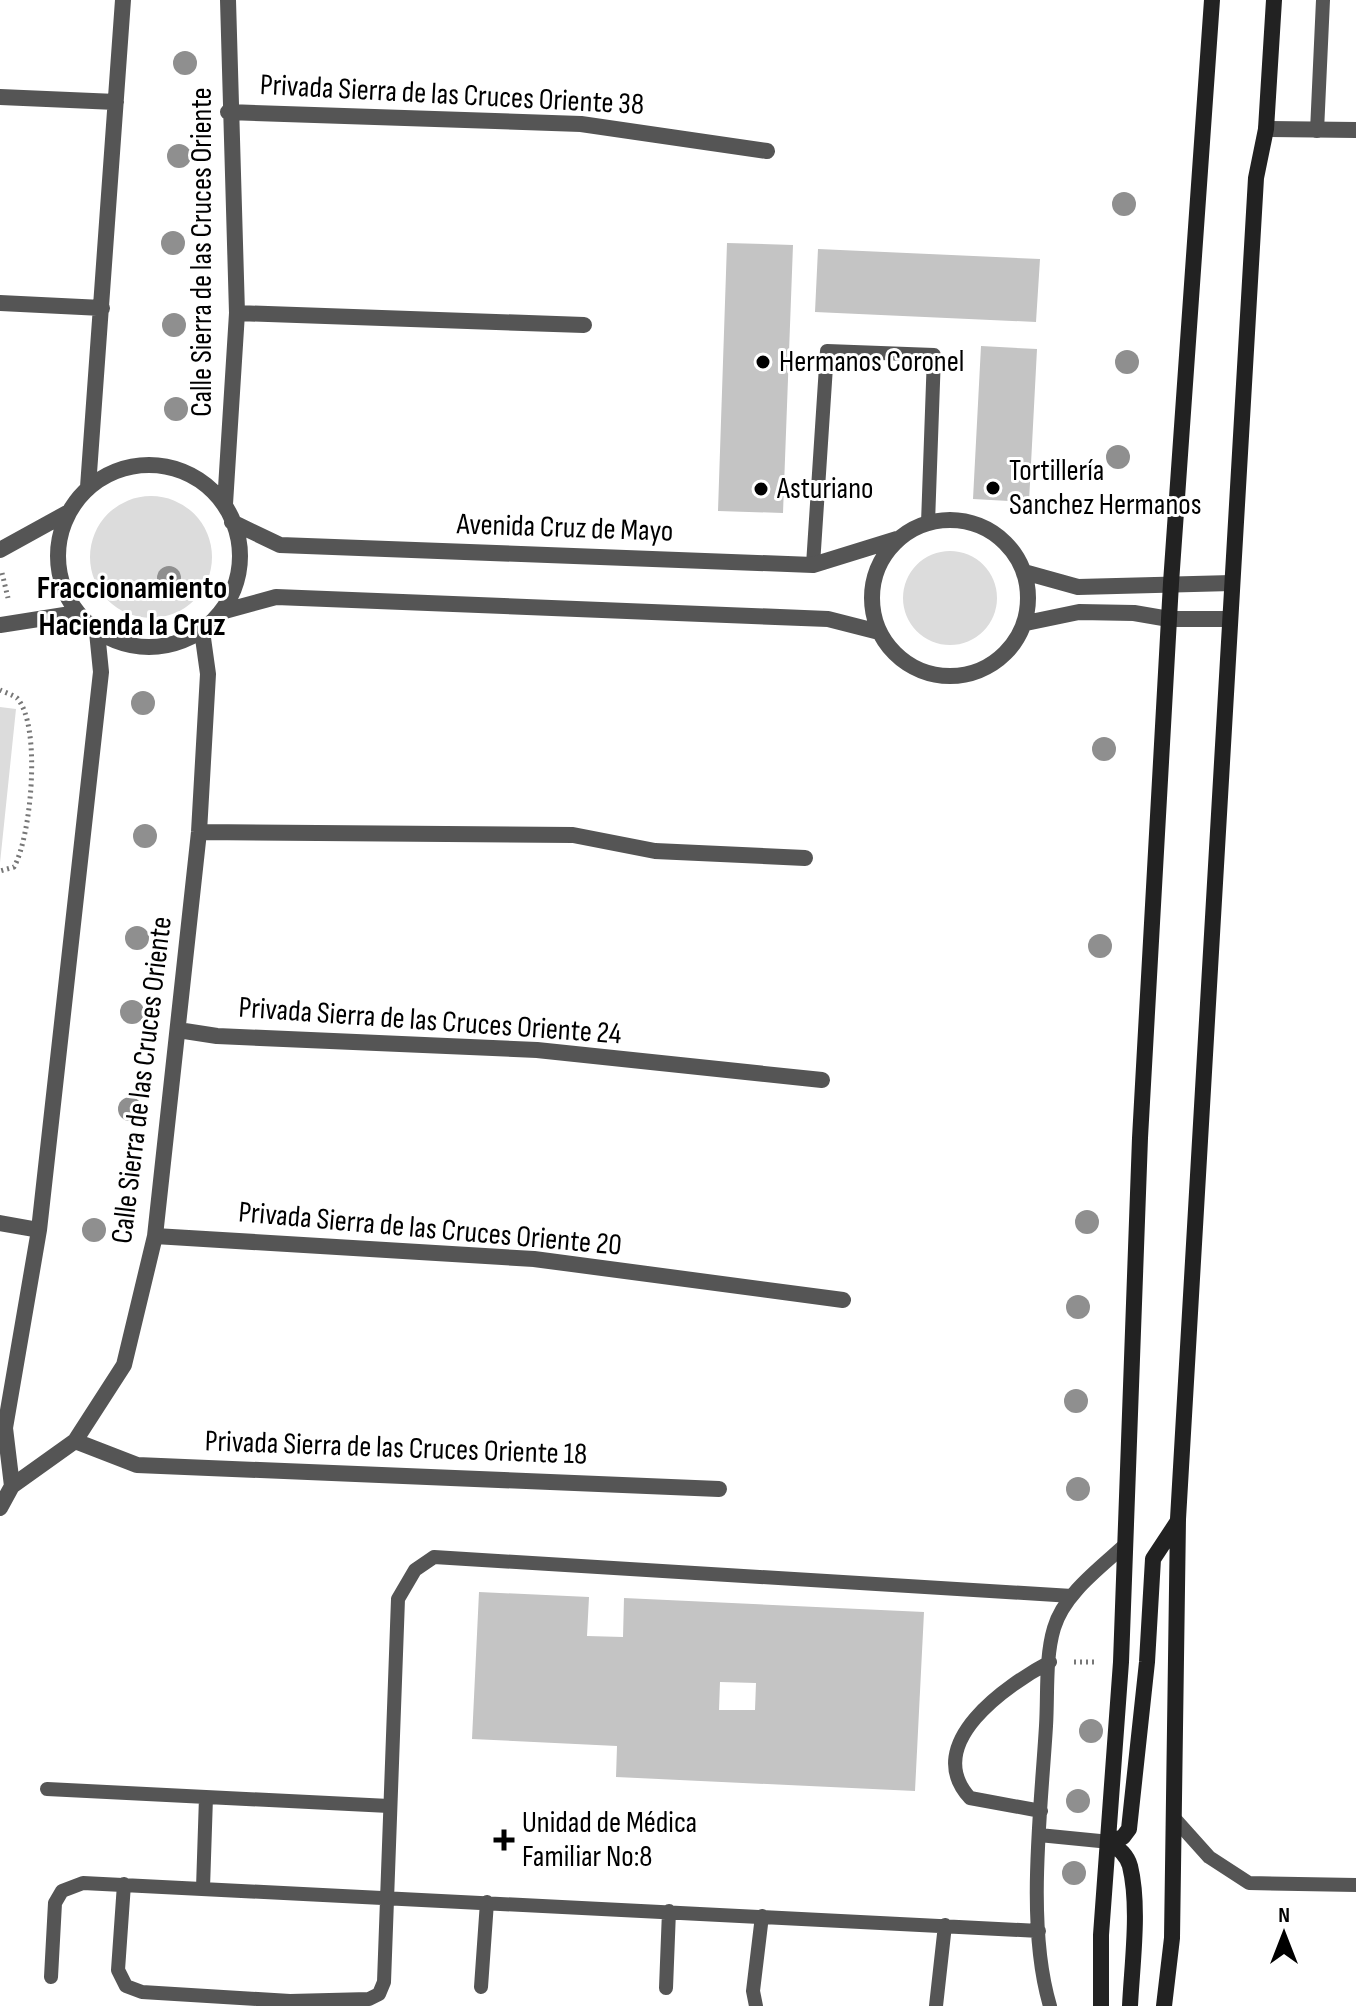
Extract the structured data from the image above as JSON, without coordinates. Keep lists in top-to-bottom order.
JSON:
{
  "streets": {
    "street": [
      "Privada Sierra de las Cruces Oriente 38",
      "Calle Sierra de las Cruces Oriente",
      "Avenida Cruz de Mayo",
      "Privada Sierra de las Cruces Oriente 24",
      "Privada Sierra de las Cruces Oriente 20",
      "Privada Sierra de las Cruces Oriente 18"
    ]
  },
  "crossings": [
    ["Privada Sierra de las Cruces Oriente 38", "Calle Sierra de las Cruces Oriente"],
    ["Calle Sierra de las Cruces Oriente", "Avenida Cruz de Mayo"],
    ["Calle Sierra de las Cruces Oriente", "Privada Sierra de las Cruces Oriente 24"],
    ["Calle Sierra de las Cruces Oriente", "Privada Sierra de las Cruces Oriente 20"],
    ["Calle Sierra de las Cruces Oriente", "Privada Sierra de las Cruces Oriente 18"]
  ],
  "districts": ["Fraccionamiento Hacienda la Cruz"],
  "places": {
    "other": ["Hermanos Coronel", "Tortillería Sanchez Hermanos", "Asturiano"],
    "health": ["Unidad de Médica Familiar No:8"]
  },
  "north": "top"
}
